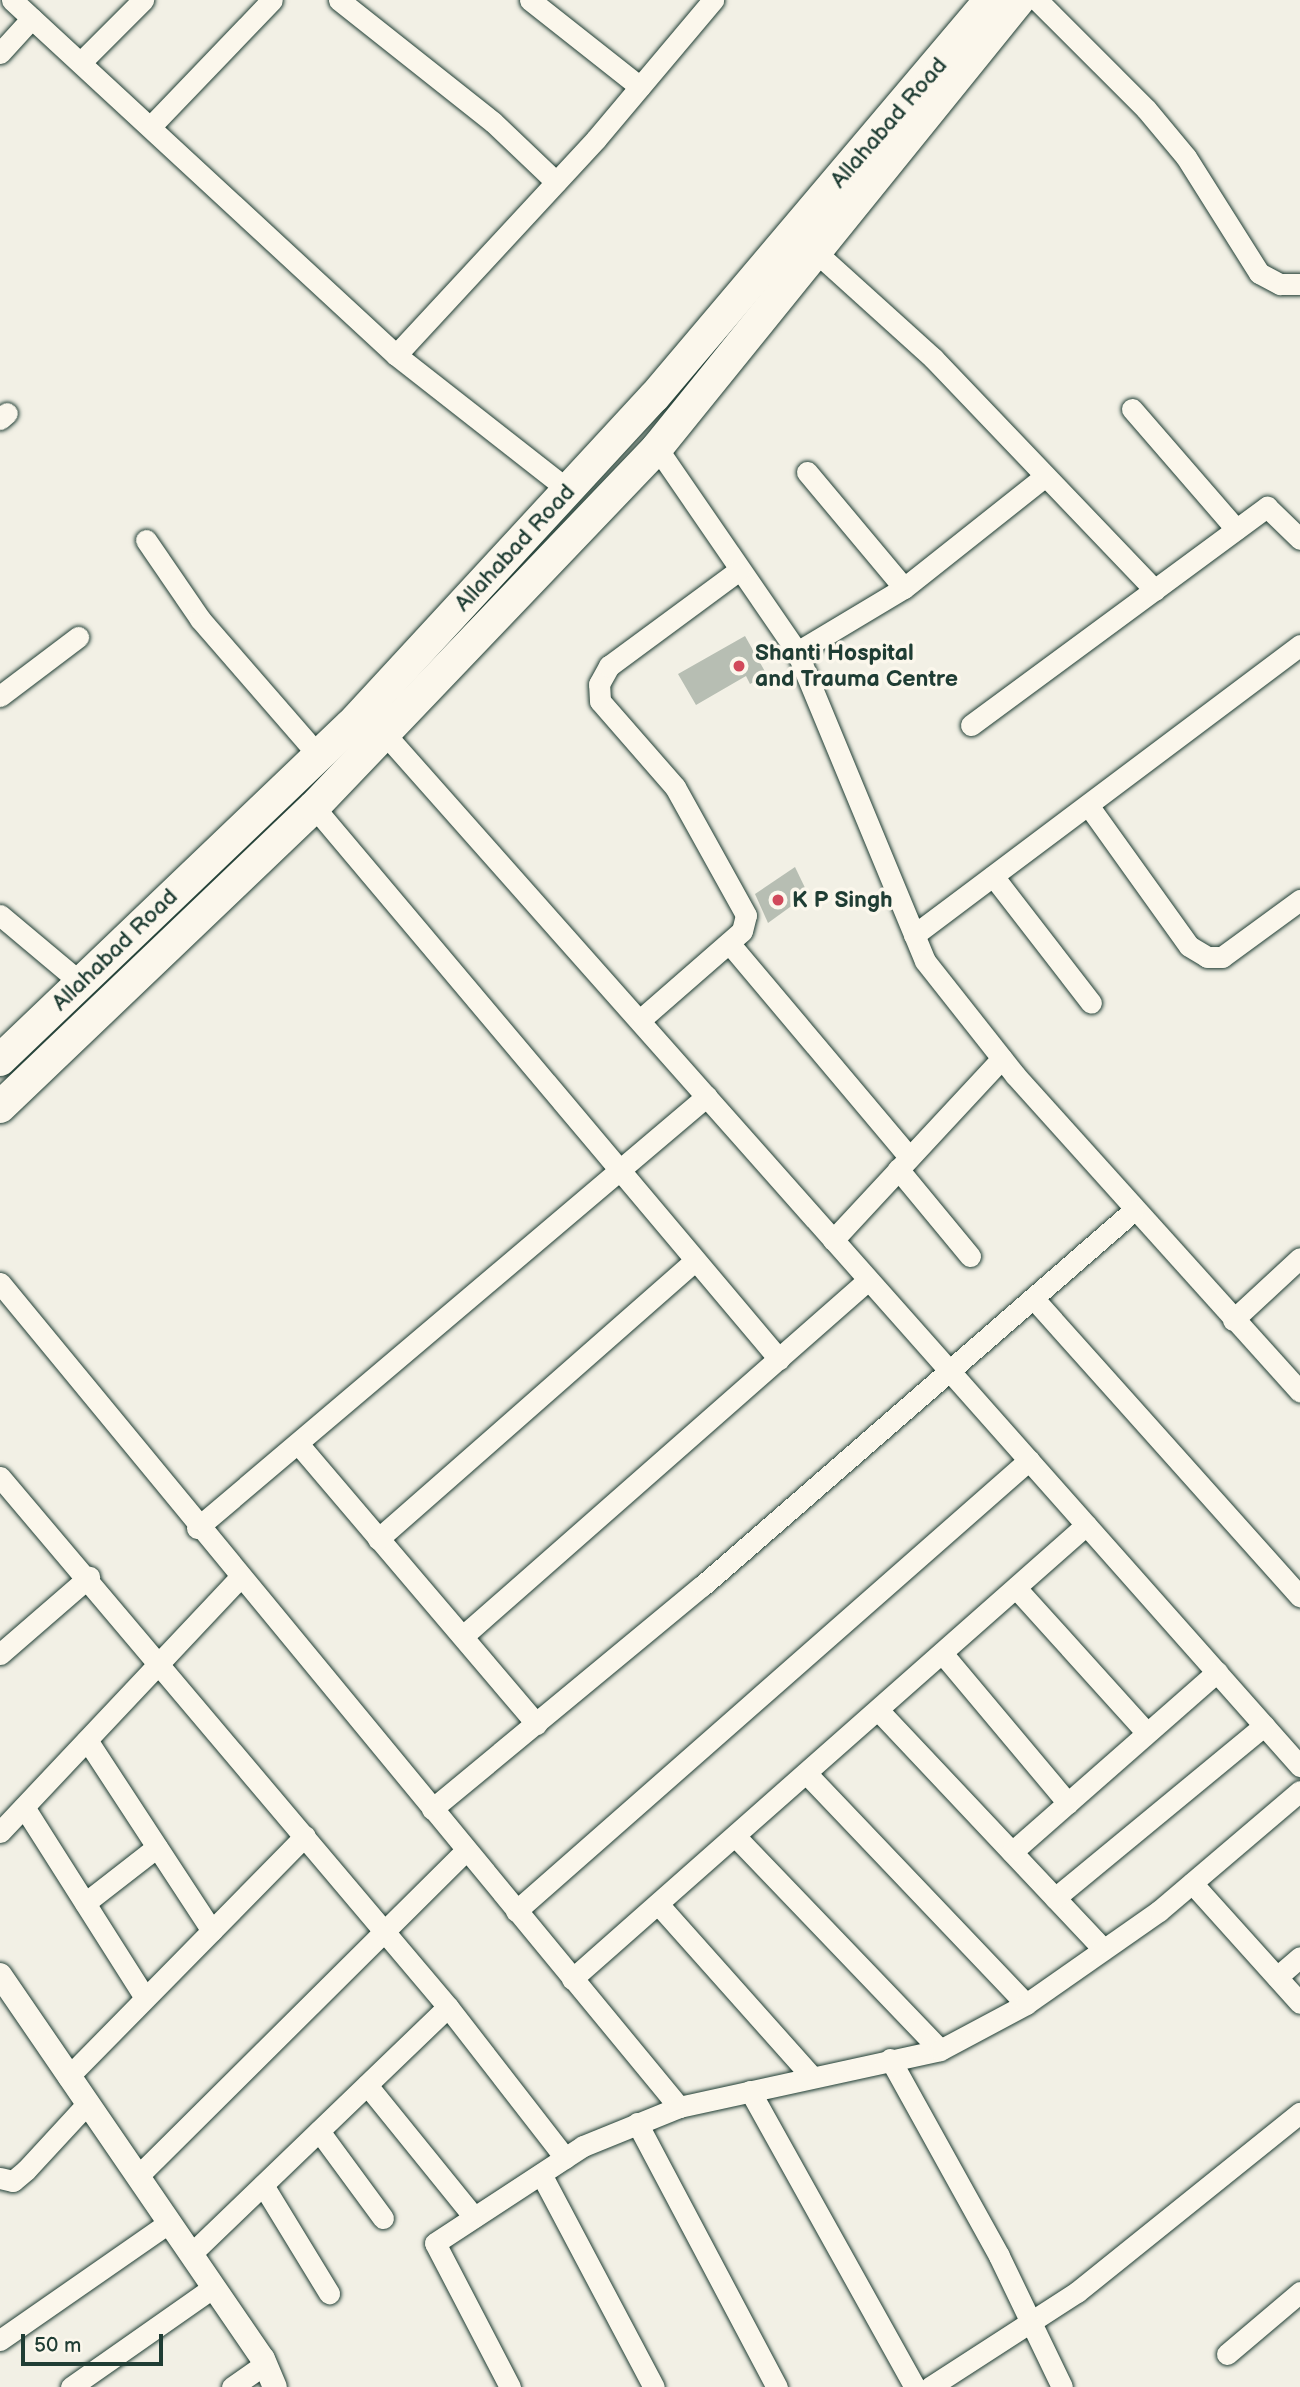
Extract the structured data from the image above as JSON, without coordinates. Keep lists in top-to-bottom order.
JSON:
{
  "streets": {
    "main road": ["Allahabad Road"]
  },
  "places": ["Shanti Hospital and Trauma Centre", "K P Singh"],
  "scale_bar": "50 m"
}
